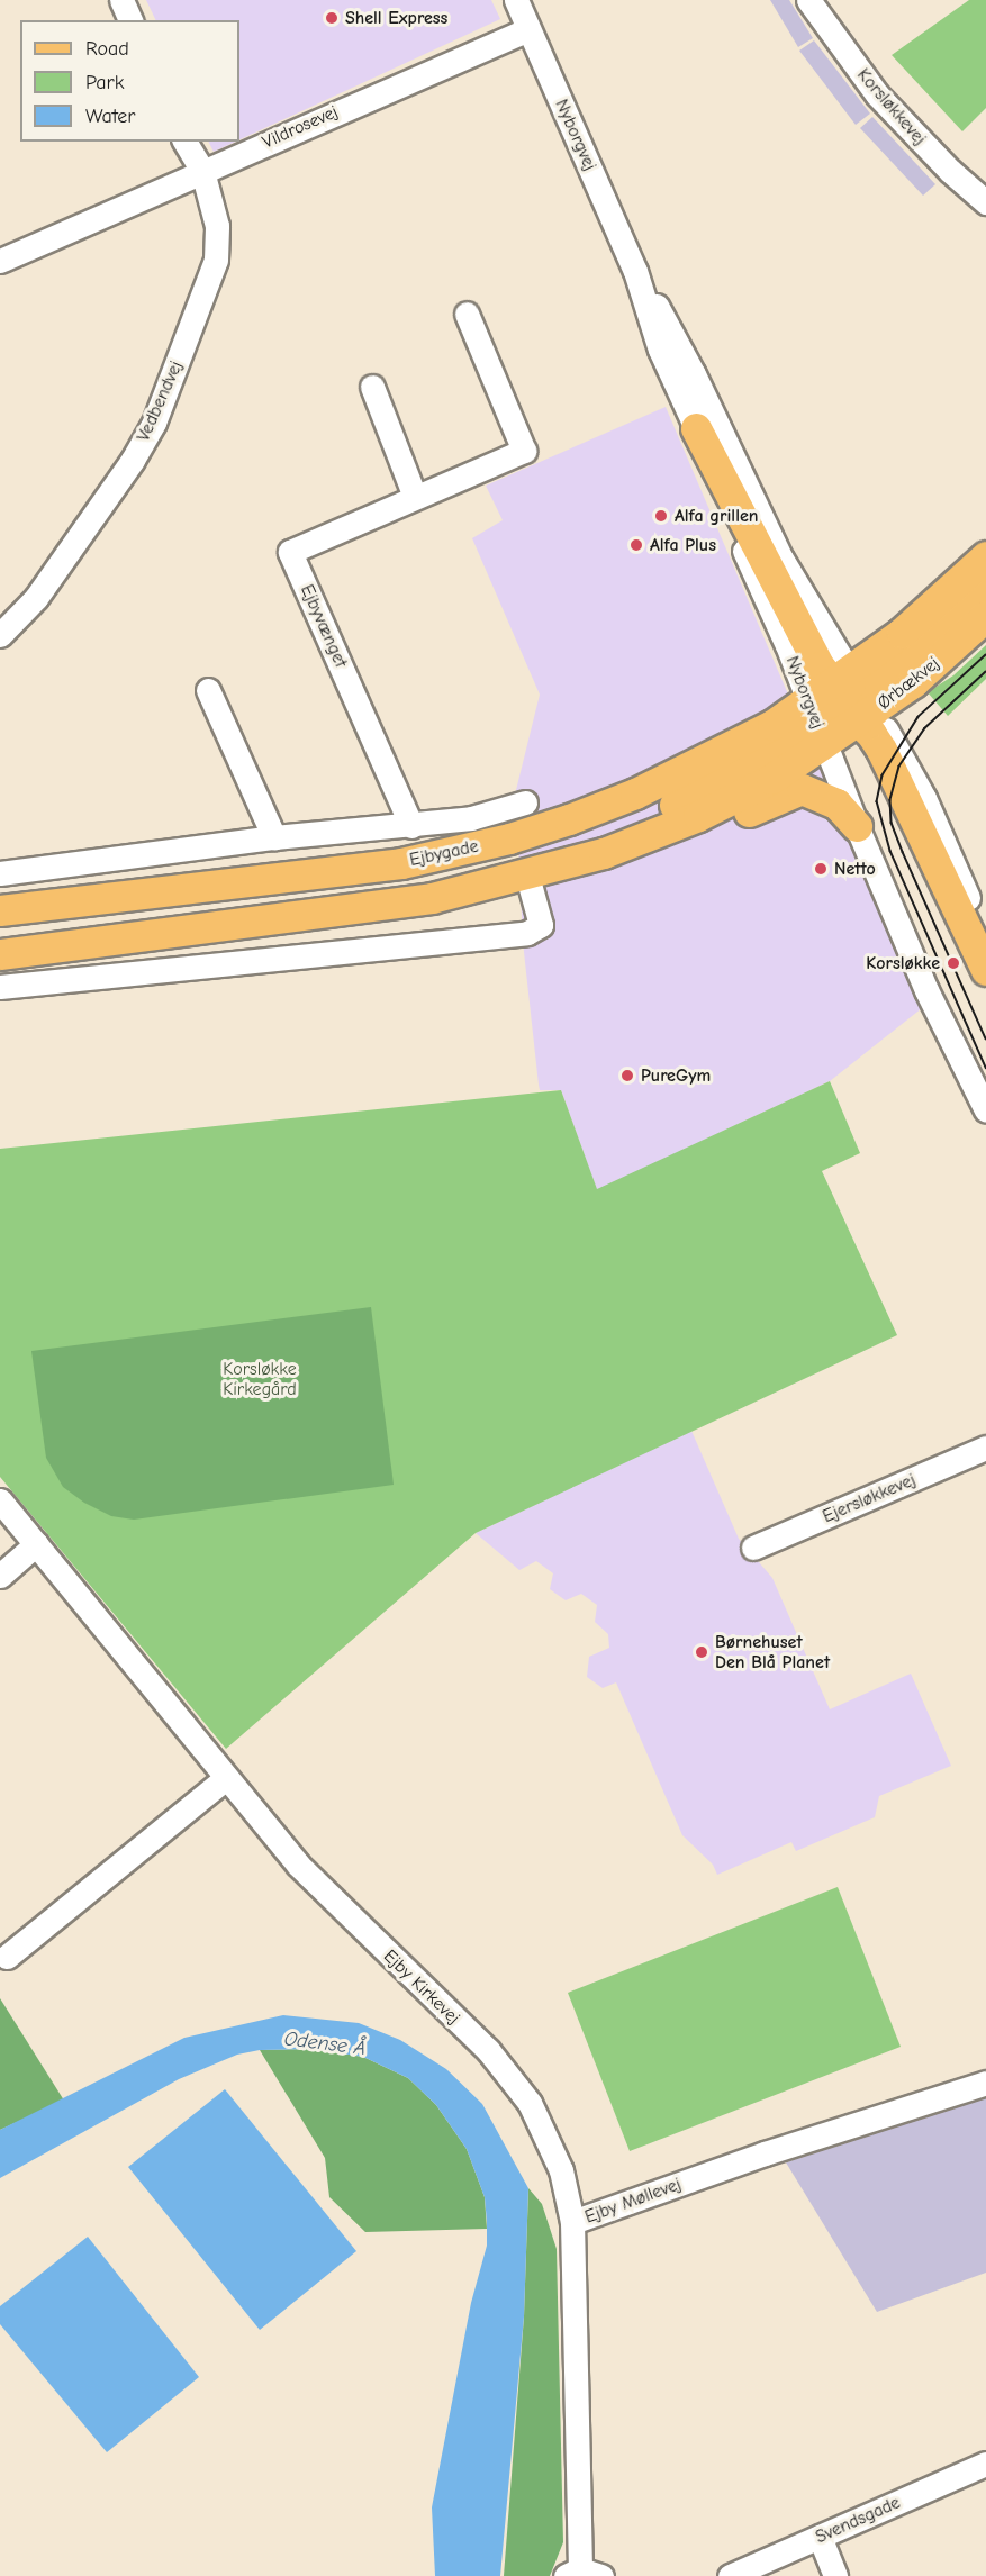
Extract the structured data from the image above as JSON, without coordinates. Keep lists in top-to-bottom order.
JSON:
{
  "streets": {
    "main road": ["Ørbækvej", "Ejbygade"],
    "street": [
      "Korsløkkevej",
      "Vildrosevej",
      "Nyborgvej",
      "Vedbendvej",
      "Ejbyvænget",
      "Ejersløkkevej",
      "Ejby Kirkevej",
      "Ejby Møllevej",
      "Svendsgade"
    ]
  },
  "crossings": [
    ["Vildrosevej", "Nyborgvej"],
    ["Vildrosevej", "Vedbendvej"],
    ["Nyborgvej", "Ørbækvej"],
    ["Nyborgvej", "Ejbygade"],
    ["Ejbyvænget", "Ejbygade"],
    ["Ørbækvej", "Ejbygade"],
    ["Ejby Kirkevej", "Ejby Møllevej"]
  ],
  "water": ["Odense Å"],
  "parks": ["Korsløkke Kirkegård"],
  "places": [
    "Shell Express",
    "Alfa grillen",
    "Alfa Plus",
    "Netto",
    "Korsløkke",
    "PureGym",
    "Børnehuset Den Blå Planet"
  ],
  "legend": ["Road", "Park", "Water"]
}
